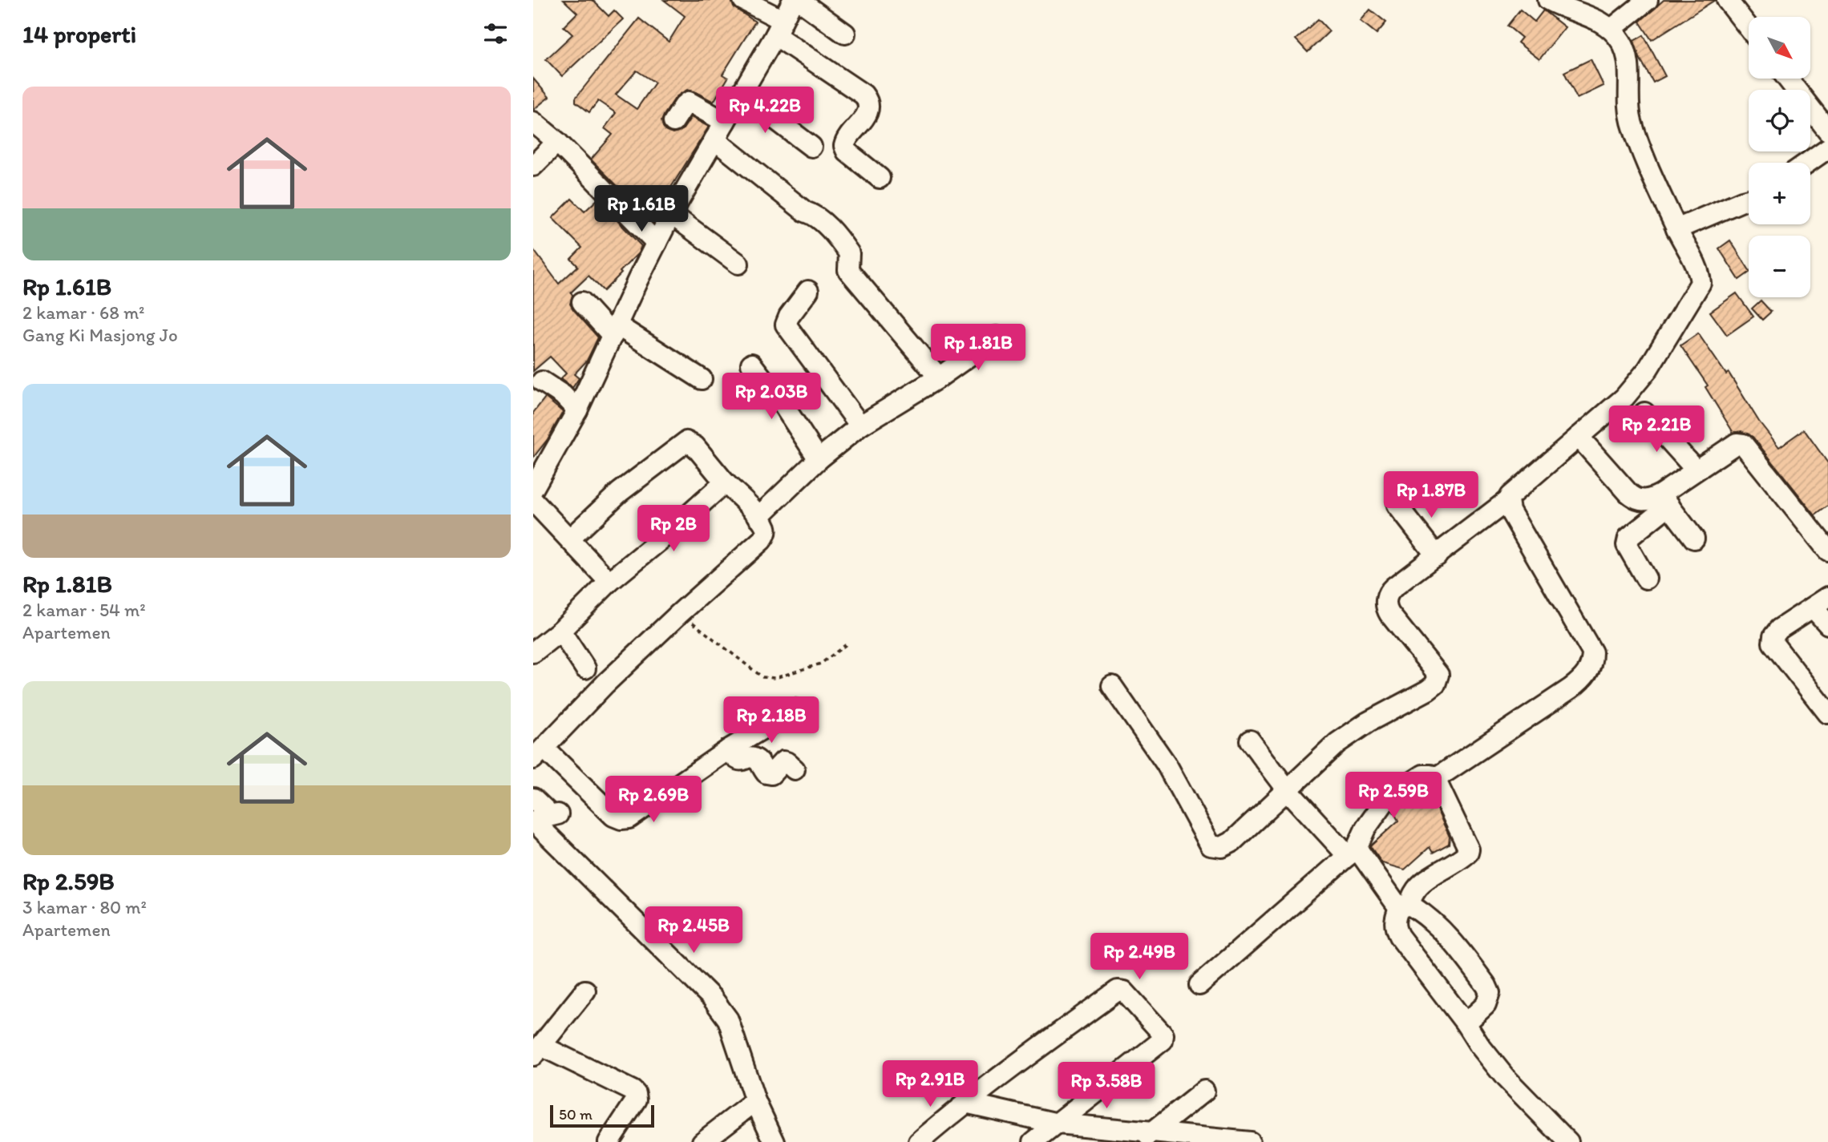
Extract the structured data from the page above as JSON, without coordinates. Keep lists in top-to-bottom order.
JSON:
{
  "scale_bar": "50 m",
  "north": "bottom right",
  "page": {
    "heading": "14 properti",
    "map_buttons": ["+", "−"],
    "list": [
      {
        "name": "Rp 1.61B",
        "note": "2 kamar · 68 m² · Gang Ki Masjong Jo"
      },
      {
        "name": "Rp 1.81B",
        "note": "2 kamar · 54 m² · Apartemen"
      },
      {
        "name": "Rp 2.59B",
        "note": "3 kamar · 80 m² · Apartemen"
      }
    ],
    "price": [
      "Rp 4.22B",
      "Rp 1.61B",
      "Rp 1.81B",
      "Rp 2.03B",
      "Rp 2.21B",
      "Rp 1.87B",
      "Rp 2B",
      "Rp 2.18B",
      "Rp 2.59B",
      "Rp 2.69B",
      "Rp 2.45B",
      "Rp 2.49B",
      "Rp 2.91B",
      "Rp 3.58B"
    ],
    "scale": "50 m"
  }
}
